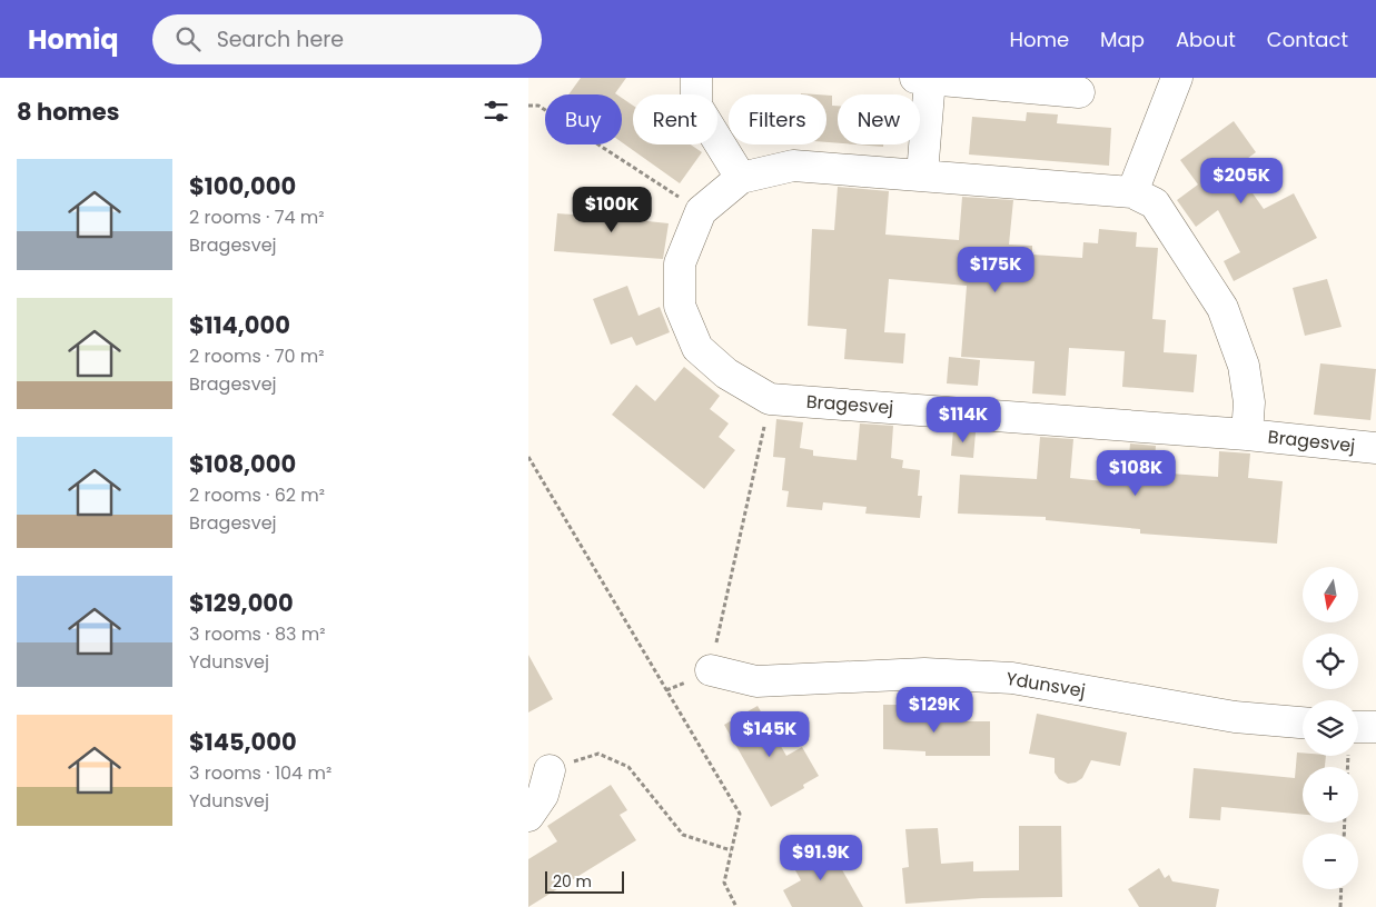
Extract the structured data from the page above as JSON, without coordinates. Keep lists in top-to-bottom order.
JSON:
{
  "streets": {
    "street": ["Bragesvej", "Ydunsvej"]
  },
  "scale_bar": "20 m",
  "north": "bottom",
  "page": {
    "header": "Homiq",
    "search": "Search here",
    "nav": [
      "Home",
      "Map",
      "About",
      "Contact"
    ],
    "heading": "8 homes",
    "chip": [
      "Buy",
      "Rent",
      "Filters",
      "New"
    ],
    "list": [
      {
        "name": "$100,000",
        "note": "2 rooms · 74 m² · Bragesvej"
      },
      {
        "name": "$114,000",
        "note": "2 rooms · 70 m² · Bragesvej"
      },
      {
        "name": "$108,000",
        "note": "2 rooms · 62 m² · Bragesvej"
      },
      {
        "name": "$129,000",
        "note": "3 rooms · 83 m² · Ydunsvej"
      },
      {
        "name": "$145,000",
        "note": "3 rooms · 104 m² · Ydunsvej"
      }
    ],
    "price": [
      "$205K",
      "$100K",
      "$175K",
      "$114K",
      "$108K",
      "$129K",
      "$145K",
      "$91.9K"
    ],
    "map_buttons": ["+", "−"],
    "scale": "20 m"
  }
}
